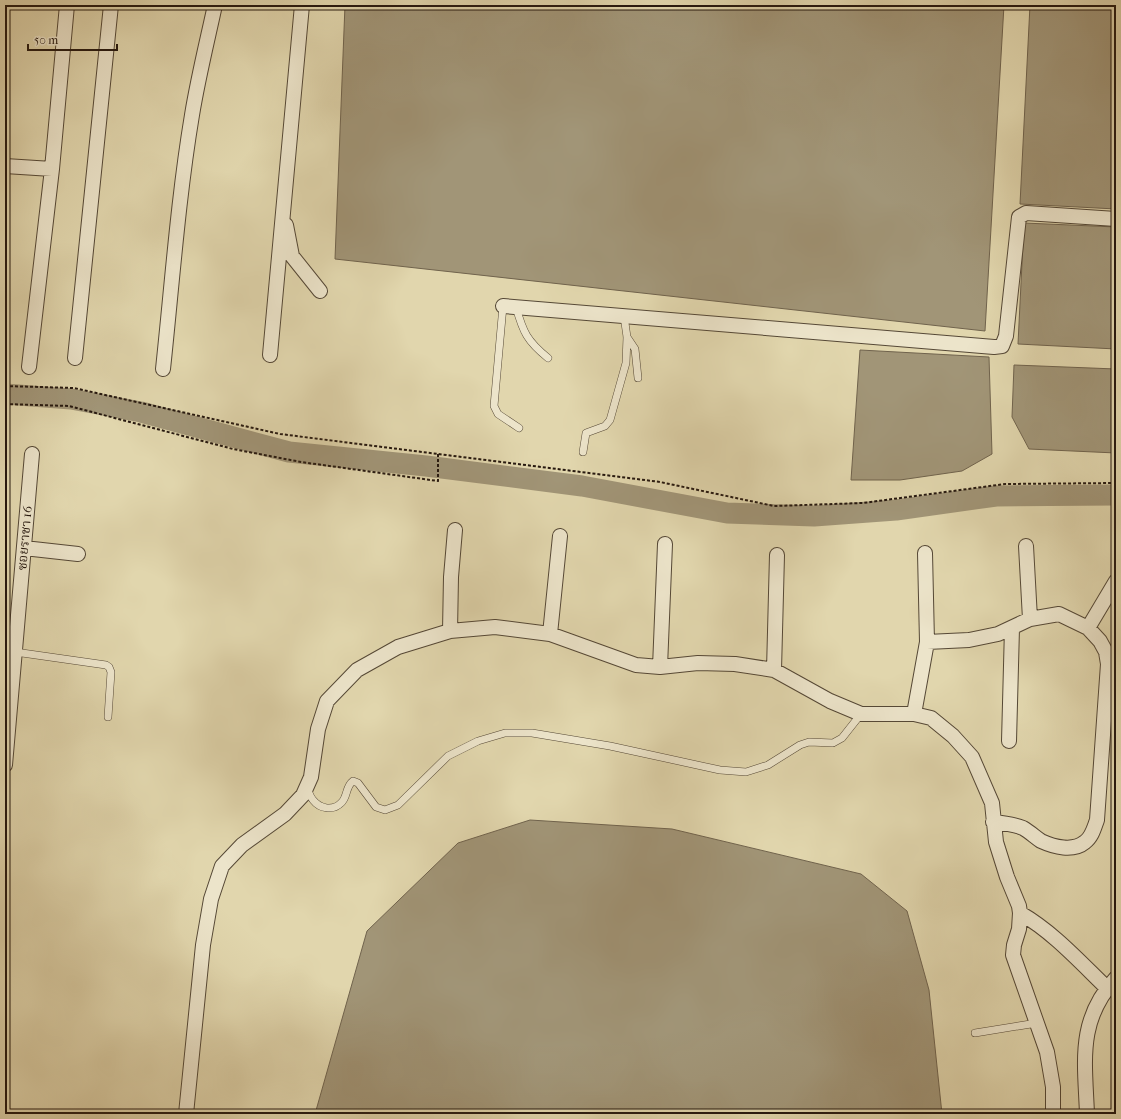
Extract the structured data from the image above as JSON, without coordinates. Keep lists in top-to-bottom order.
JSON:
{
  "streets": {
    "street": ["ซอยราชา 16"]
  },
  "scale_bar": "50 m"
}
